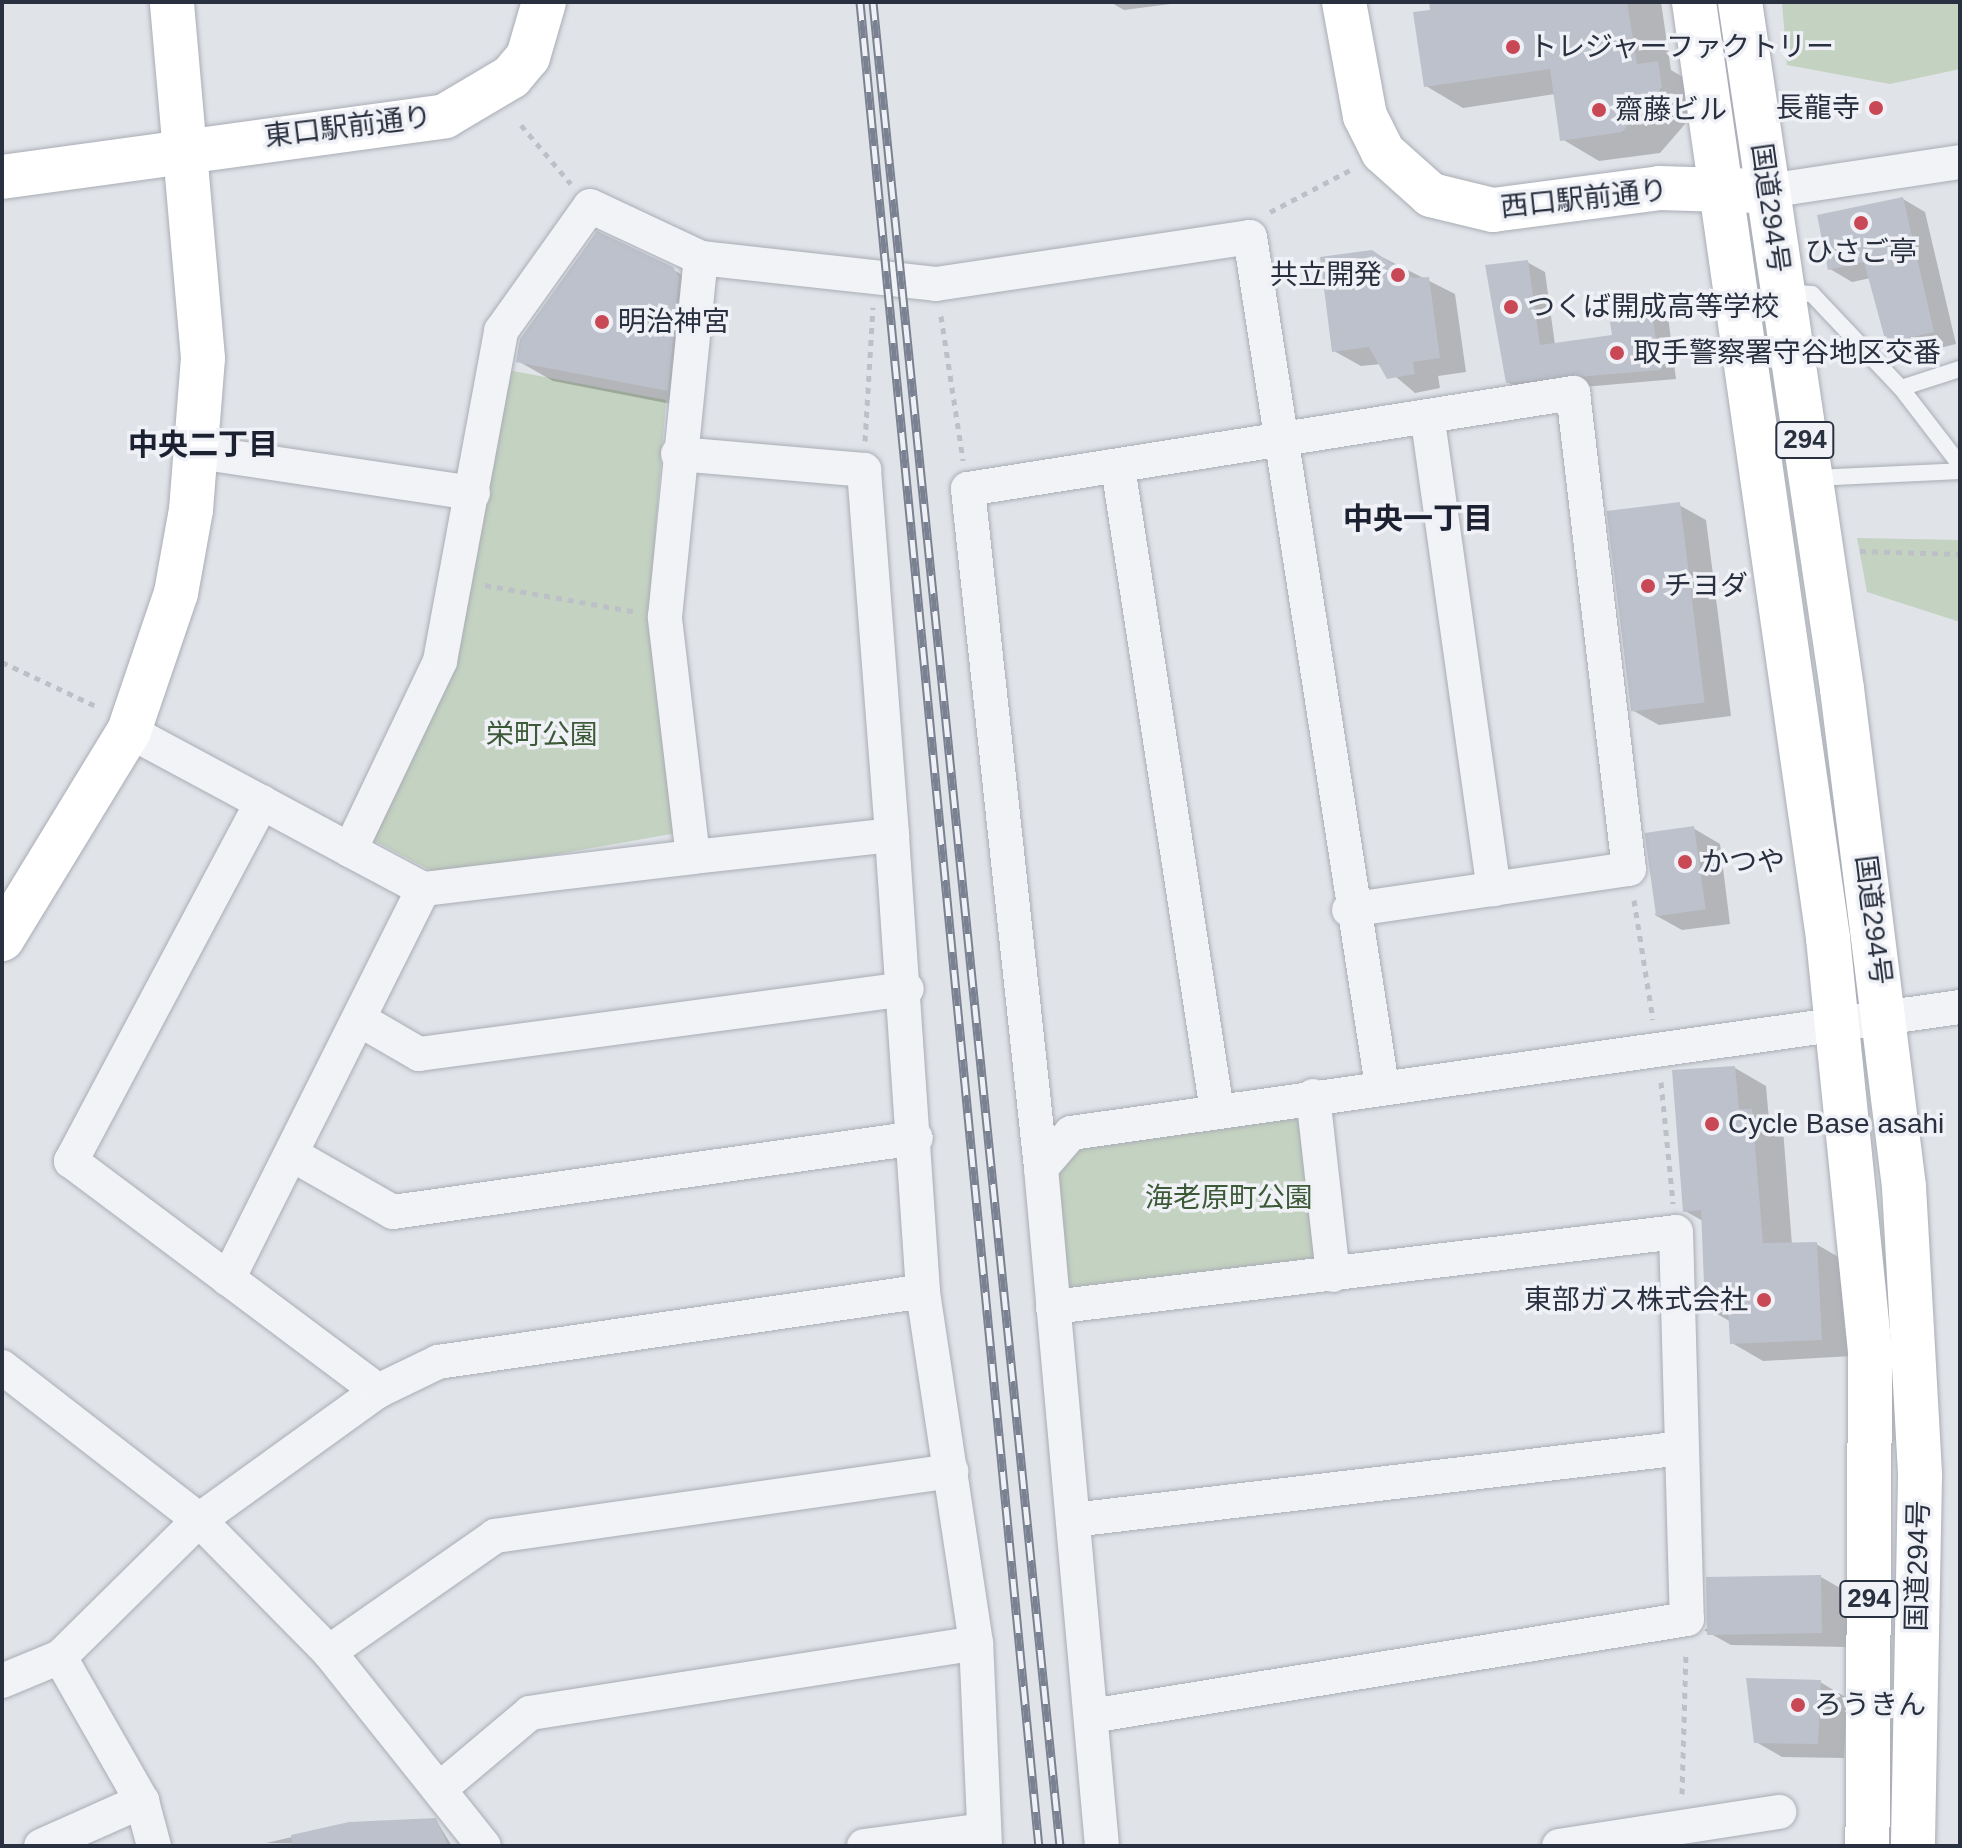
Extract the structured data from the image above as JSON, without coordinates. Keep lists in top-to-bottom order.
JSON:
{
  "streets": {
    "main road": [
      "東口駅前通り",
      "西口駅前通り",
      "国道294号",
      "294"
    ]
  },
  "crossings": [
    ["西口駅前通り", "国道294号"]
  ],
  "districts": ["中央二丁目", "中央一丁目"],
  "parks": ["栄町公園", "海老原町公園"],
  "places": [
    "トレジャーファクトリー",
    "長龍寺",
    "齋藤ビル",
    "ひさご亭",
    "共立開発",
    "つくば開成高等学校",
    "明治神宮",
    "取手警察署守谷地区交番",
    "チヨダ",
    "かつや",
    "Cycle Base asahi",
    "東部ガス株式会社",
    "ろうきん"
  ]
}
